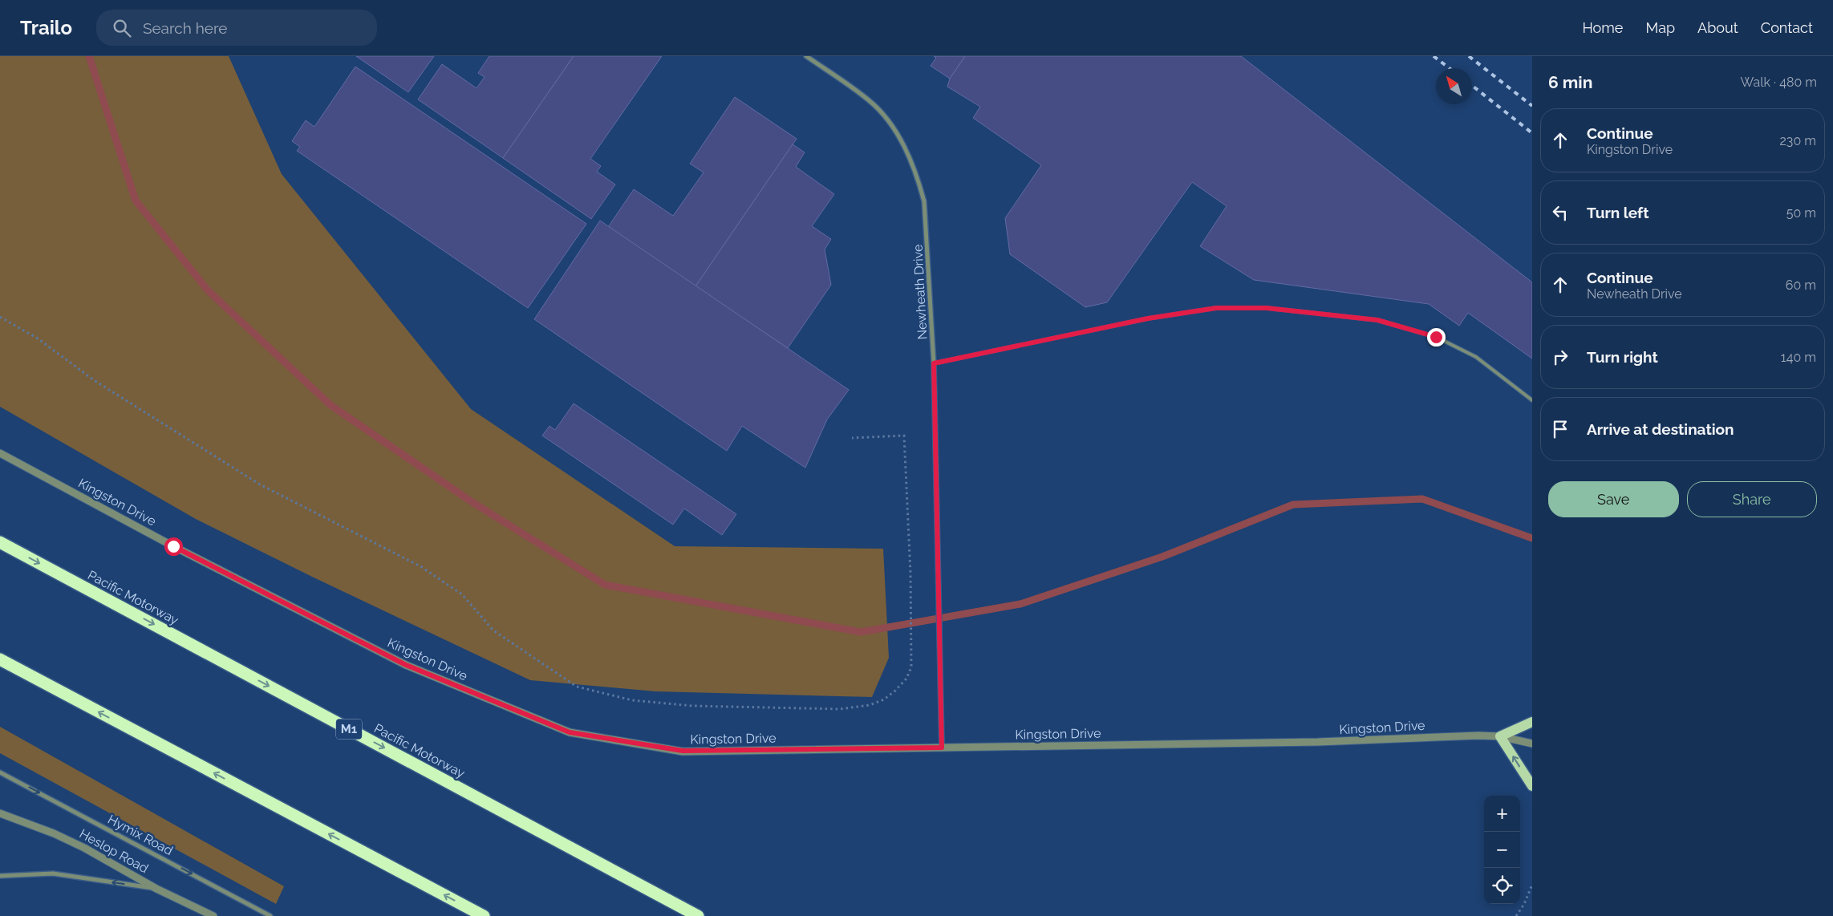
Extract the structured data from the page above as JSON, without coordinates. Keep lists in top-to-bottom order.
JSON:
{
  "streets": {
    "highway": ["Pacific Motorway", "M1"],
    "street": [
      "Newheath Drive",
      "Kingston Drive",
      "Hymix Road",
      "Heslop Road"
    ]
  },
  "crossings": [
    ["Newheath Drive", "Kingston Drive"]
  ],
  "one_way": ["Hymix Road"],
  "north": "top left",
  "page": {
    "header": "Trailo",
    "search": "Search here",
    "nav": [
      "Home",
      "Map",
      "About",
      "Contact"
    ],
    "heading": ["6 min", "Walk · 480 m"],
    "list": [
      ["Continue", "Kingston Drive", "230 m"],
      ["Turn left", "50 m"],
      ["Continue", "Newheath Drive", "60 m"],
      ["Turn right", "140 m"],
      "Arrive at destination"
    ],
    "buttons": ["Save", "Share"],
    "map_buttons": ["+", "−"]
  }
}
